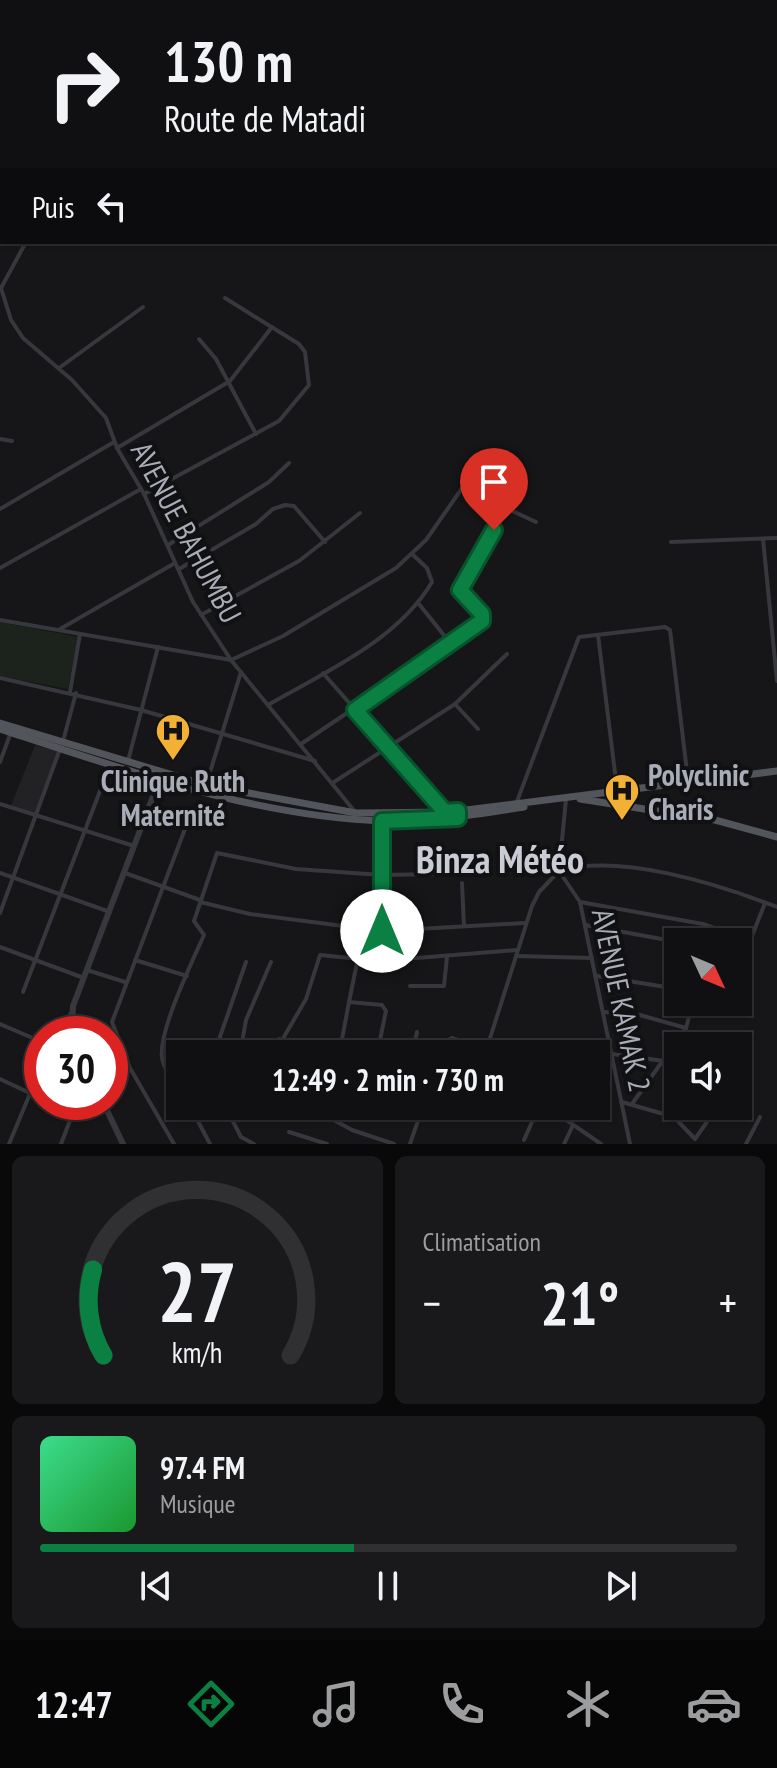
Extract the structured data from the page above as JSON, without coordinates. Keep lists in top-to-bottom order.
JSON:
{
  "streets": {
    "street": ["AVENUE BAHUMBU", "AVENUE KAMAK 2"]
  },
  "districts": ["Binza Météo"],
  "places": {
    "hospital": ["Clinique Ruth Maternité", "Polyclinic Charis"]
  },
  "north": "bottom right",
  "page": {
    "turn": ["130 m", "Route de Matadi"],
    "then": "Puis",
    "limit": "30",
    "trip": "12:49 · 2 min · 730 m",
    "tile": "Climatisation",
    "heat": ["−", "21°", "+"],
    "song": ["97.4 FM", "Musique"],
    "tabs": "12:47",
    "gauge": ["27", "km/h"]
  }
}
